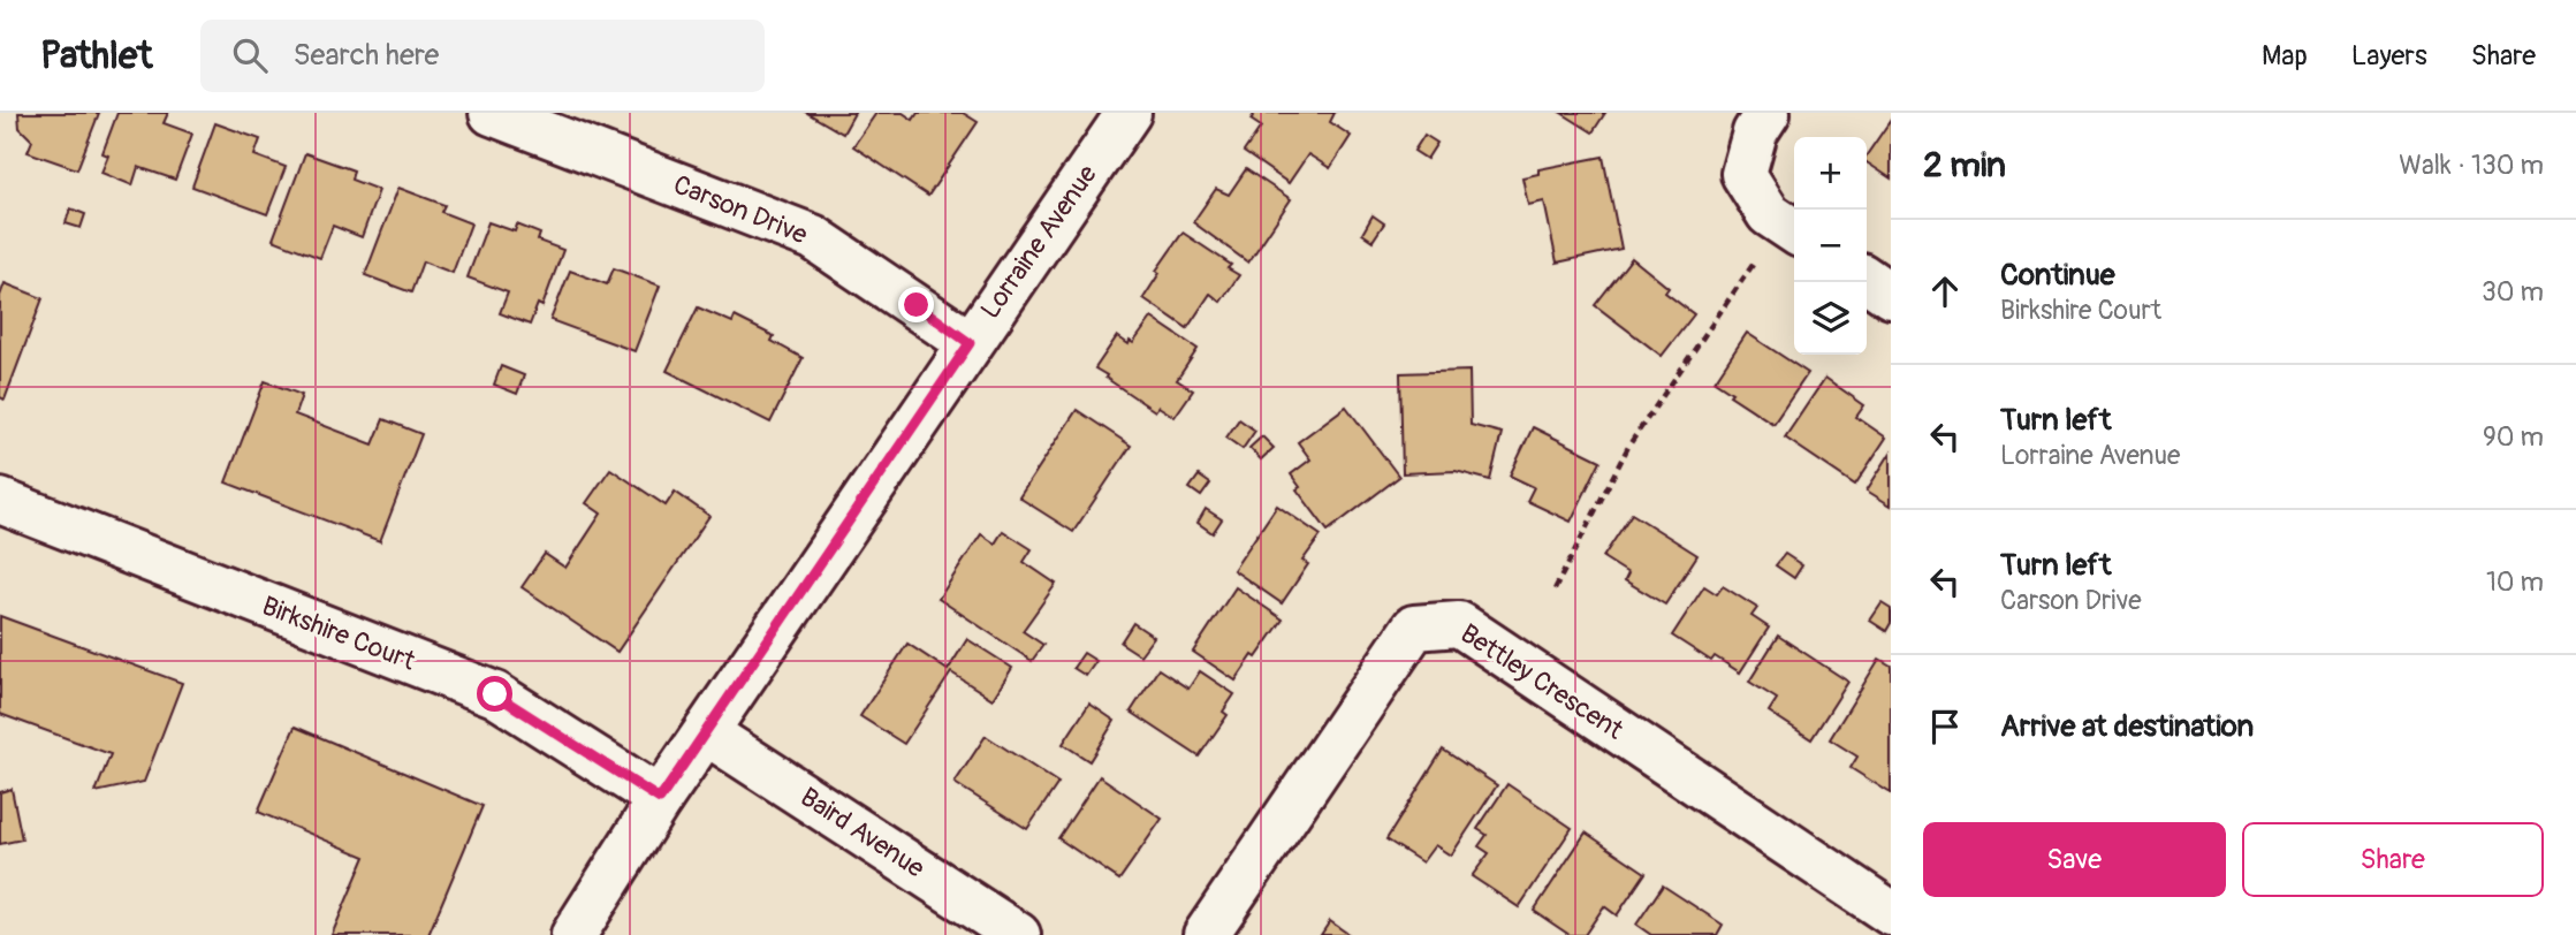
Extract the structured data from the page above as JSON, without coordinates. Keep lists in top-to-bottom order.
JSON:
{
  "streets": {
    "street": [
      "Carson Drive",
      "Lorraine Avenue",
      "Birkshire Court",
      "Bettley Crescent",
      "Baird Avenue"
    ]
  },
  "crossings": [
    ["Carson Drive", "Lorraine Avenue"],
    ["Lorraine Avenue", "Birkshire Court"],
    ["Lorraine Avenue", "Baird Avenue"]
  ],
  "page": {
    "header": "Pathlet",
    "search": "Search here",
    "nav": ["Map", "Layers", "Share"],
    "heading": ["2 min", "Walk · 130 m"],
    "map_buttons": ["+", "−"],
    "list": [
      ["Continue", "Birkshire Court", "30 m"],
      ["Turn left", "Lorraine Avenue", "90 m"],
      ["Turn left", "Carson Drive", "10 m"],
      "Arrive at destination"
    ],
    "buttons": ["Save", "Share"]
  }
}
